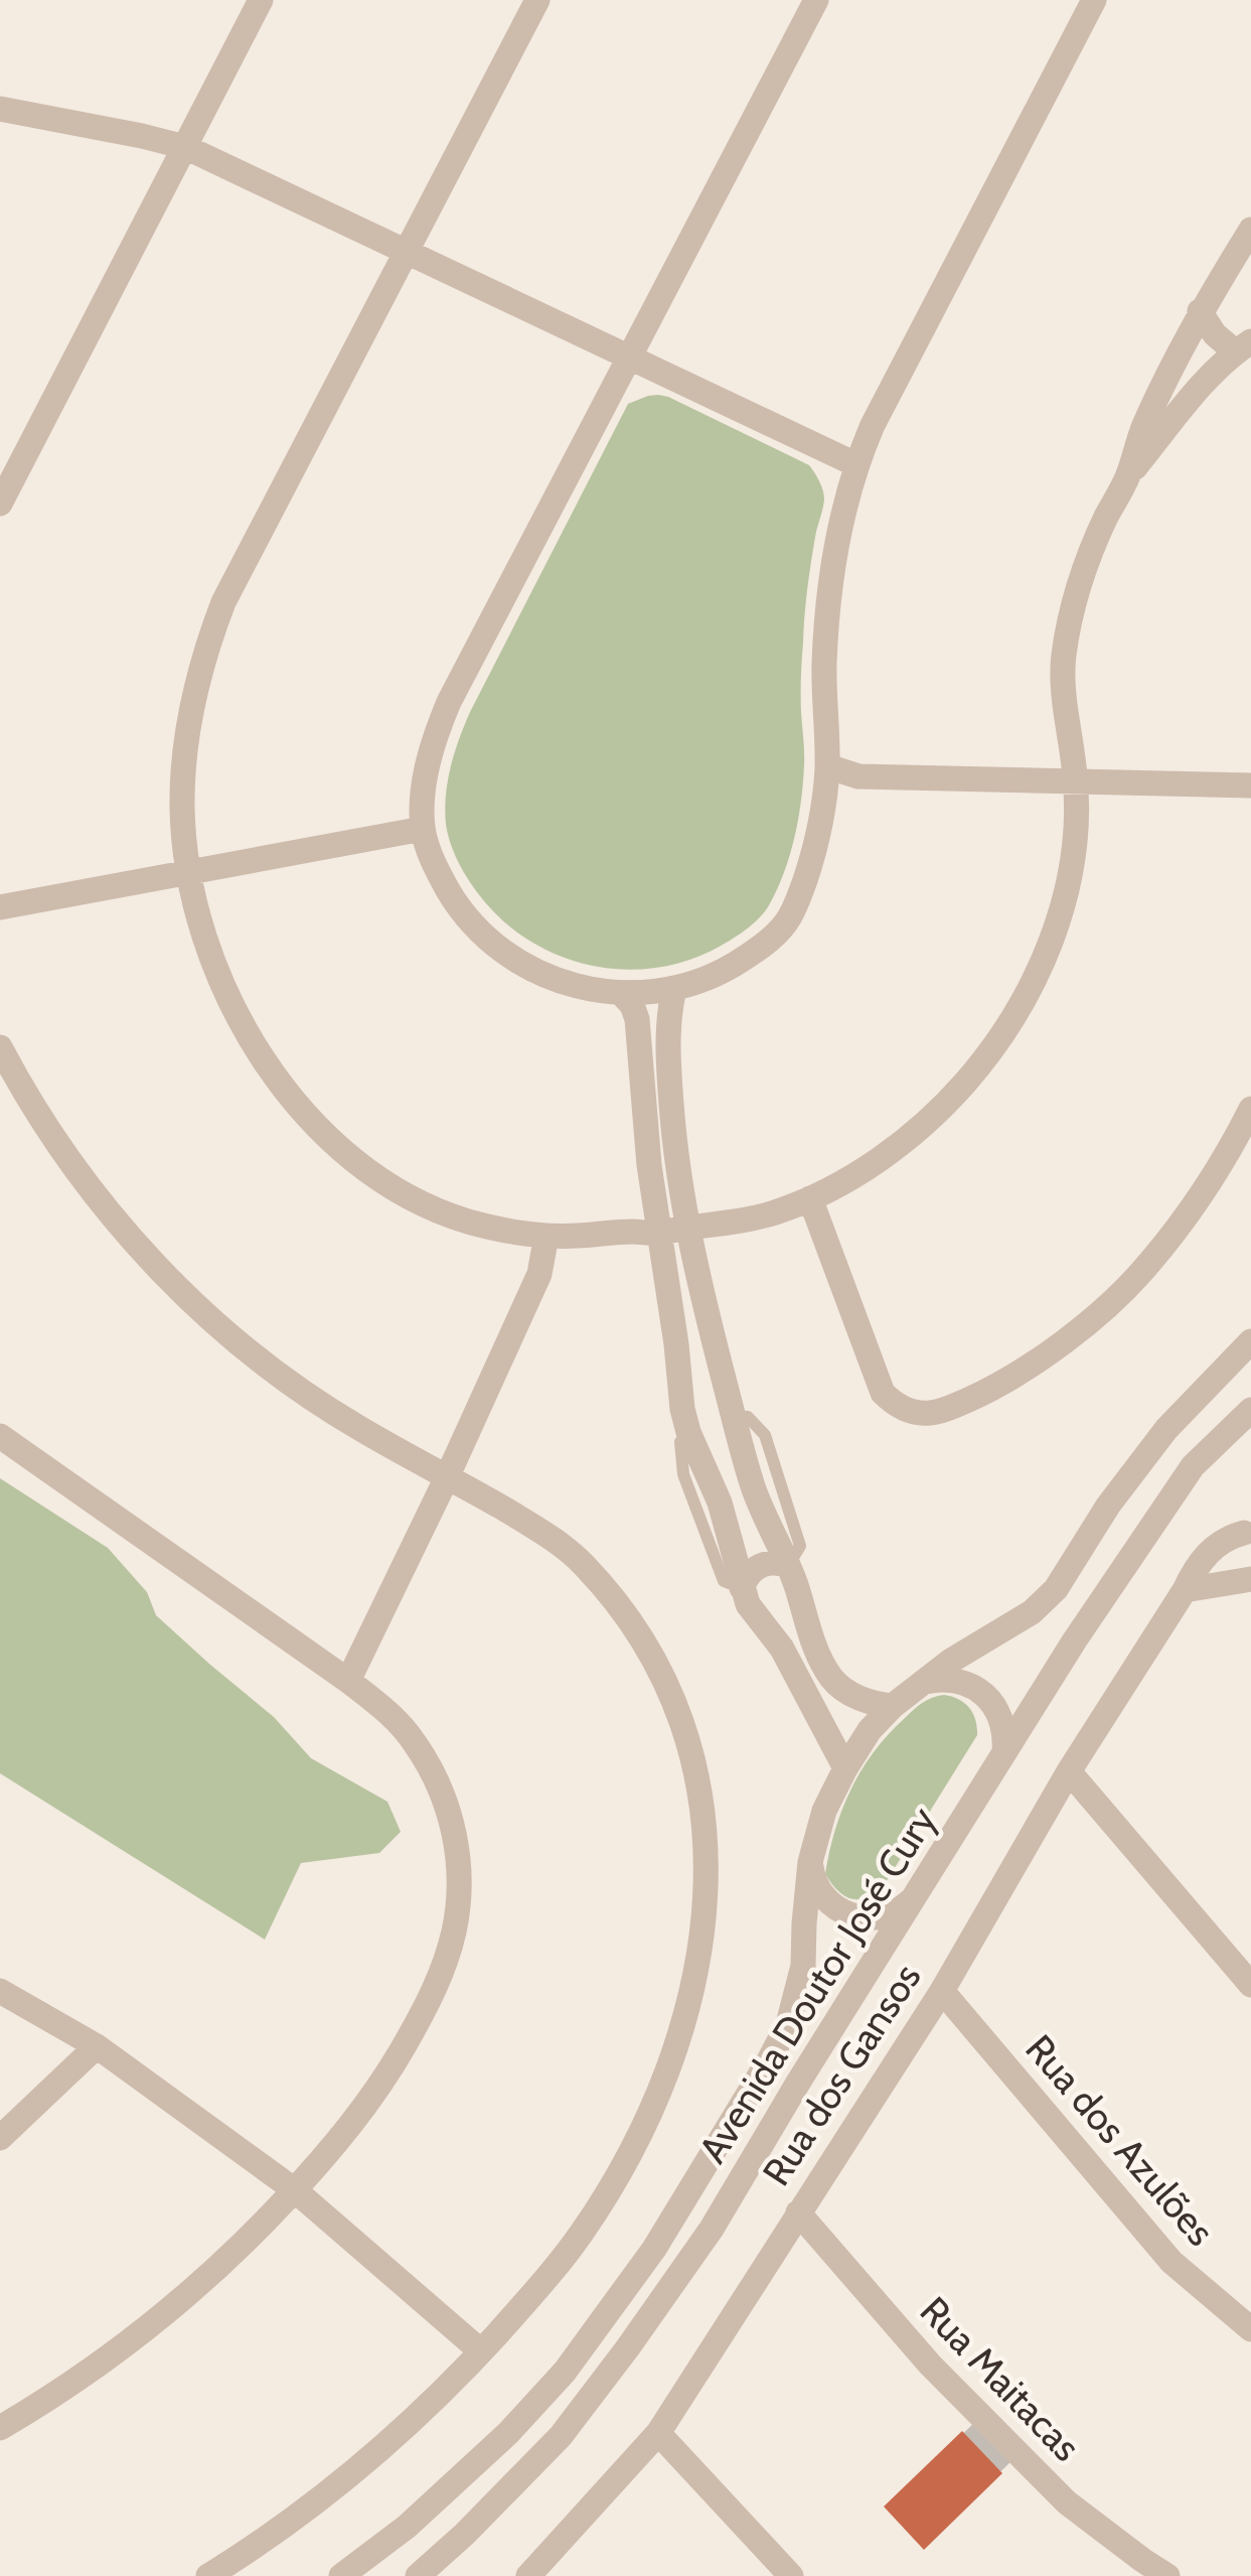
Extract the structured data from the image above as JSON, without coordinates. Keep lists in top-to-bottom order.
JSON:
{
  "streets": {
    "street": [
      "Avenida Doutor José Cury",
      "Rua dos Gansos",
      "Rua dos Azulões",
      "Rua Maitacas"
    ]
  },
  "crossings": [
    ["Rua dos Gansos", "Rua dos Azulões"],
    ["Rua dos Gansos", "Rua Maitacas"]
  ]
}
